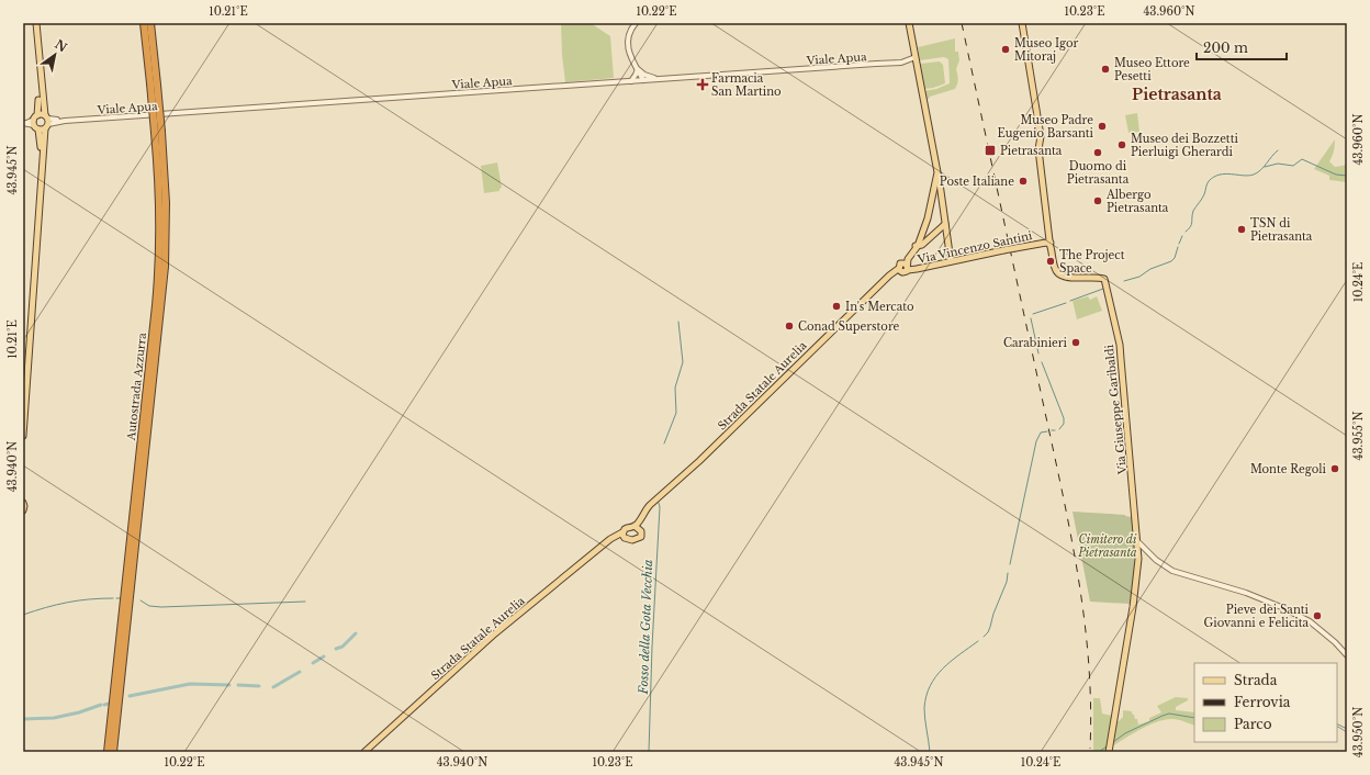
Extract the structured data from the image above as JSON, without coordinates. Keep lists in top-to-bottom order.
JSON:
{
  "streets": {
    "highway": ["Autostrada Azzurra"],
    "main road": ["Via Vincenzo Santini", "Strada Statale Aurelia", "Via Giuseppe Garibaldi"],
    "street": ["Viale Apua"]
  },
  "crossings": [
    ["Via Vincenzo Santini", "Strada Statale Aurelia"],
    ["Via Vincenzo Santini", "Via Giuseppe Garibaldi"]
  ],
  "districts": ["Pietrasanta"],
  "water": ["Fosso della Gota Vecchia"],
  "parks": ["Cimitero di Pietrasanta"],
  "places": {
    "other": [
      "Museo Igor Mitoraj",
      "Museo Ettore Pesetti",
      "Museo Padre Eugenio Barsanti",
      "Museo dei Bozzetti Pierluigi Gherardi",
      "Duomo di Pietrasanta",
      "Poste Italiane",
      "Albergo Pietrasanta",
      "TSN di Pietrasanta",
      "The Project Space",
      "In's Mercato",
      "Conad Superstore",
      "Carabinieri",
      "Monte Regoli",
      "Pieve dei Santi Giovanni e Felicita"
    ],
    "health": ["Farmacia San Martino"],
    "transit": ["Pietrasanta"]
  },
  "legend": ["Strada", "Ferrovia", "Parco"],
  "scale_bar": "200 m",
  "north": "top right",
  "coordinates": [
    "10.21°E",
    "10.22°E",
    "10.23°E",
    "43.960°N",
    "43.945°N",
    "10.24°E",
    "43.955°N",
    "43.940°N",
    "43.950°N"
  ]
}
